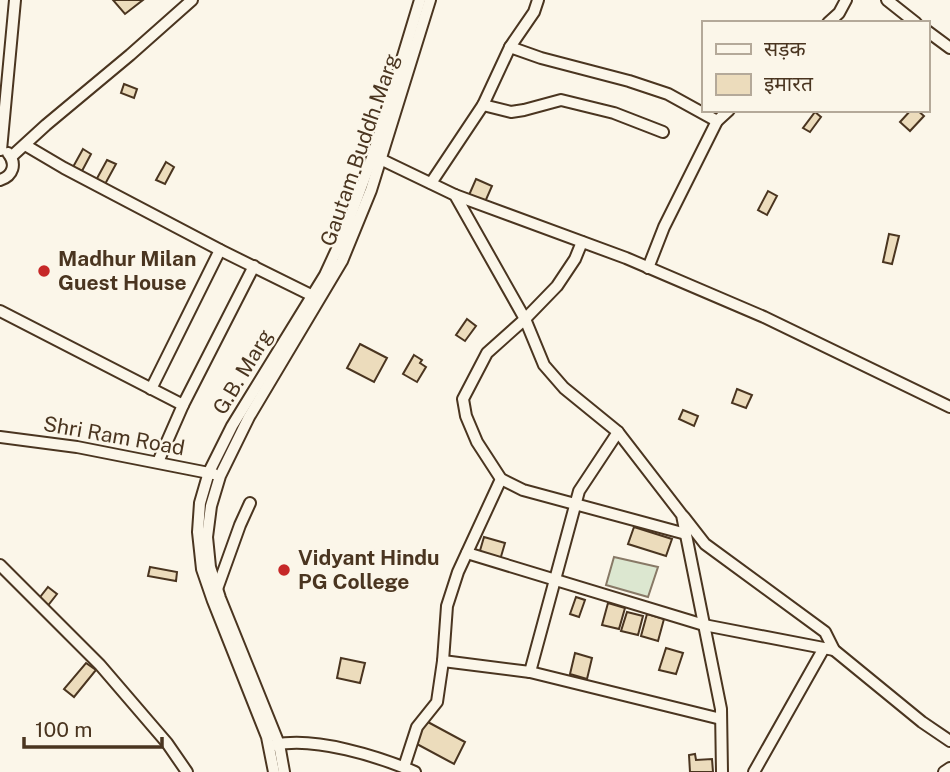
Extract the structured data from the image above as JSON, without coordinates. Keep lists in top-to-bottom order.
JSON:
{
  "streets": {
    "street": ["Gautam Buddh Marg", "G.B. Marg", "Shri Ram Road"]
  },
  "crossings": [
    ["Gautam Buddh Marg", "G.B. Marg"],
    ["G.B. Marg", "Shri Ram Road"]
  ],
  "places": ["Madhur Milan Guest House", "Vidyant Hindu PG College"],
  "legend": ["सड़क", "इमारत"],
  "scale_bar": "100 m"
}
